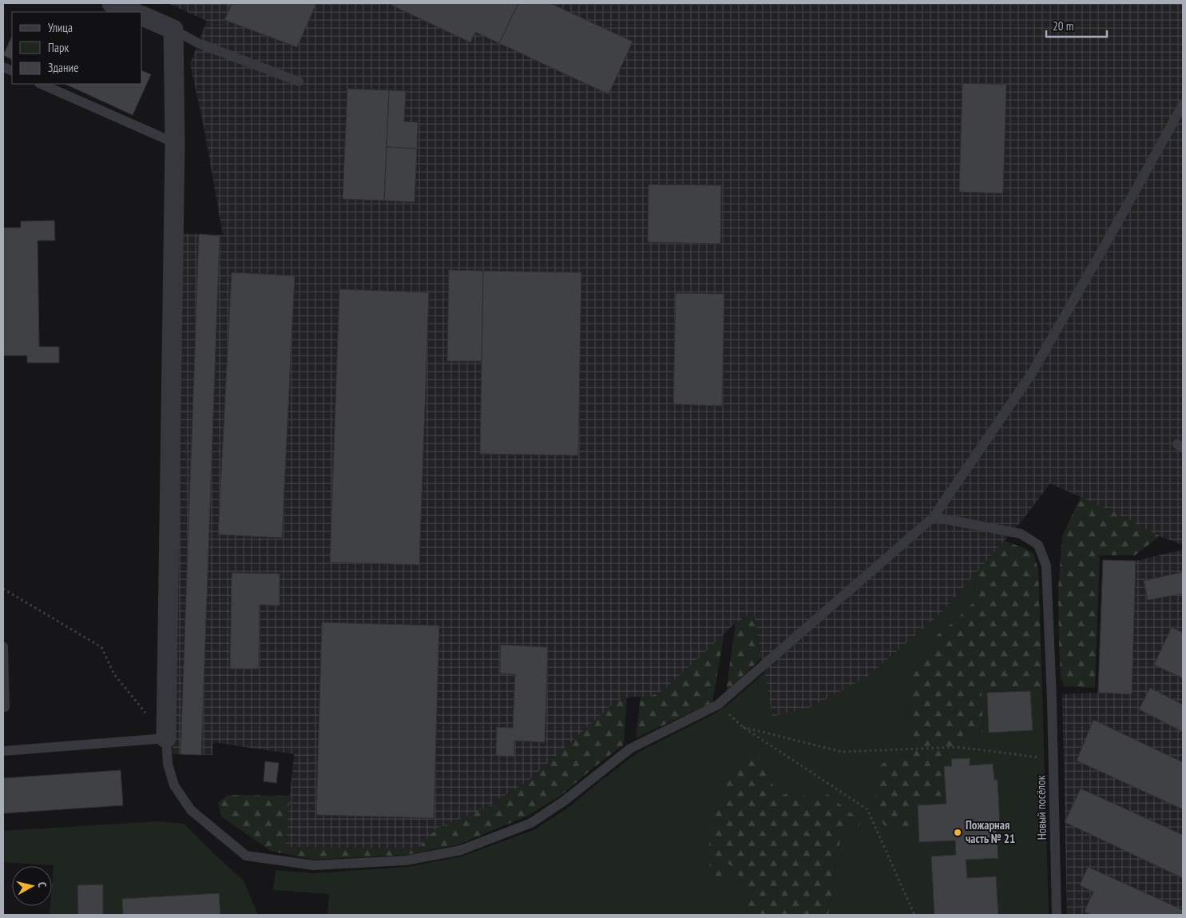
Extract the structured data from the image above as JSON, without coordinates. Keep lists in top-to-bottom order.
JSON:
{
  "streets": {
    "lane": ["Новый посёлок"]
  },
  "places": ["Пожарная часть № 21"],
  "legend": ["Улица", "Парк", "Здание"],
  "scale_bar": "20 m",
  "north": "right"
}
